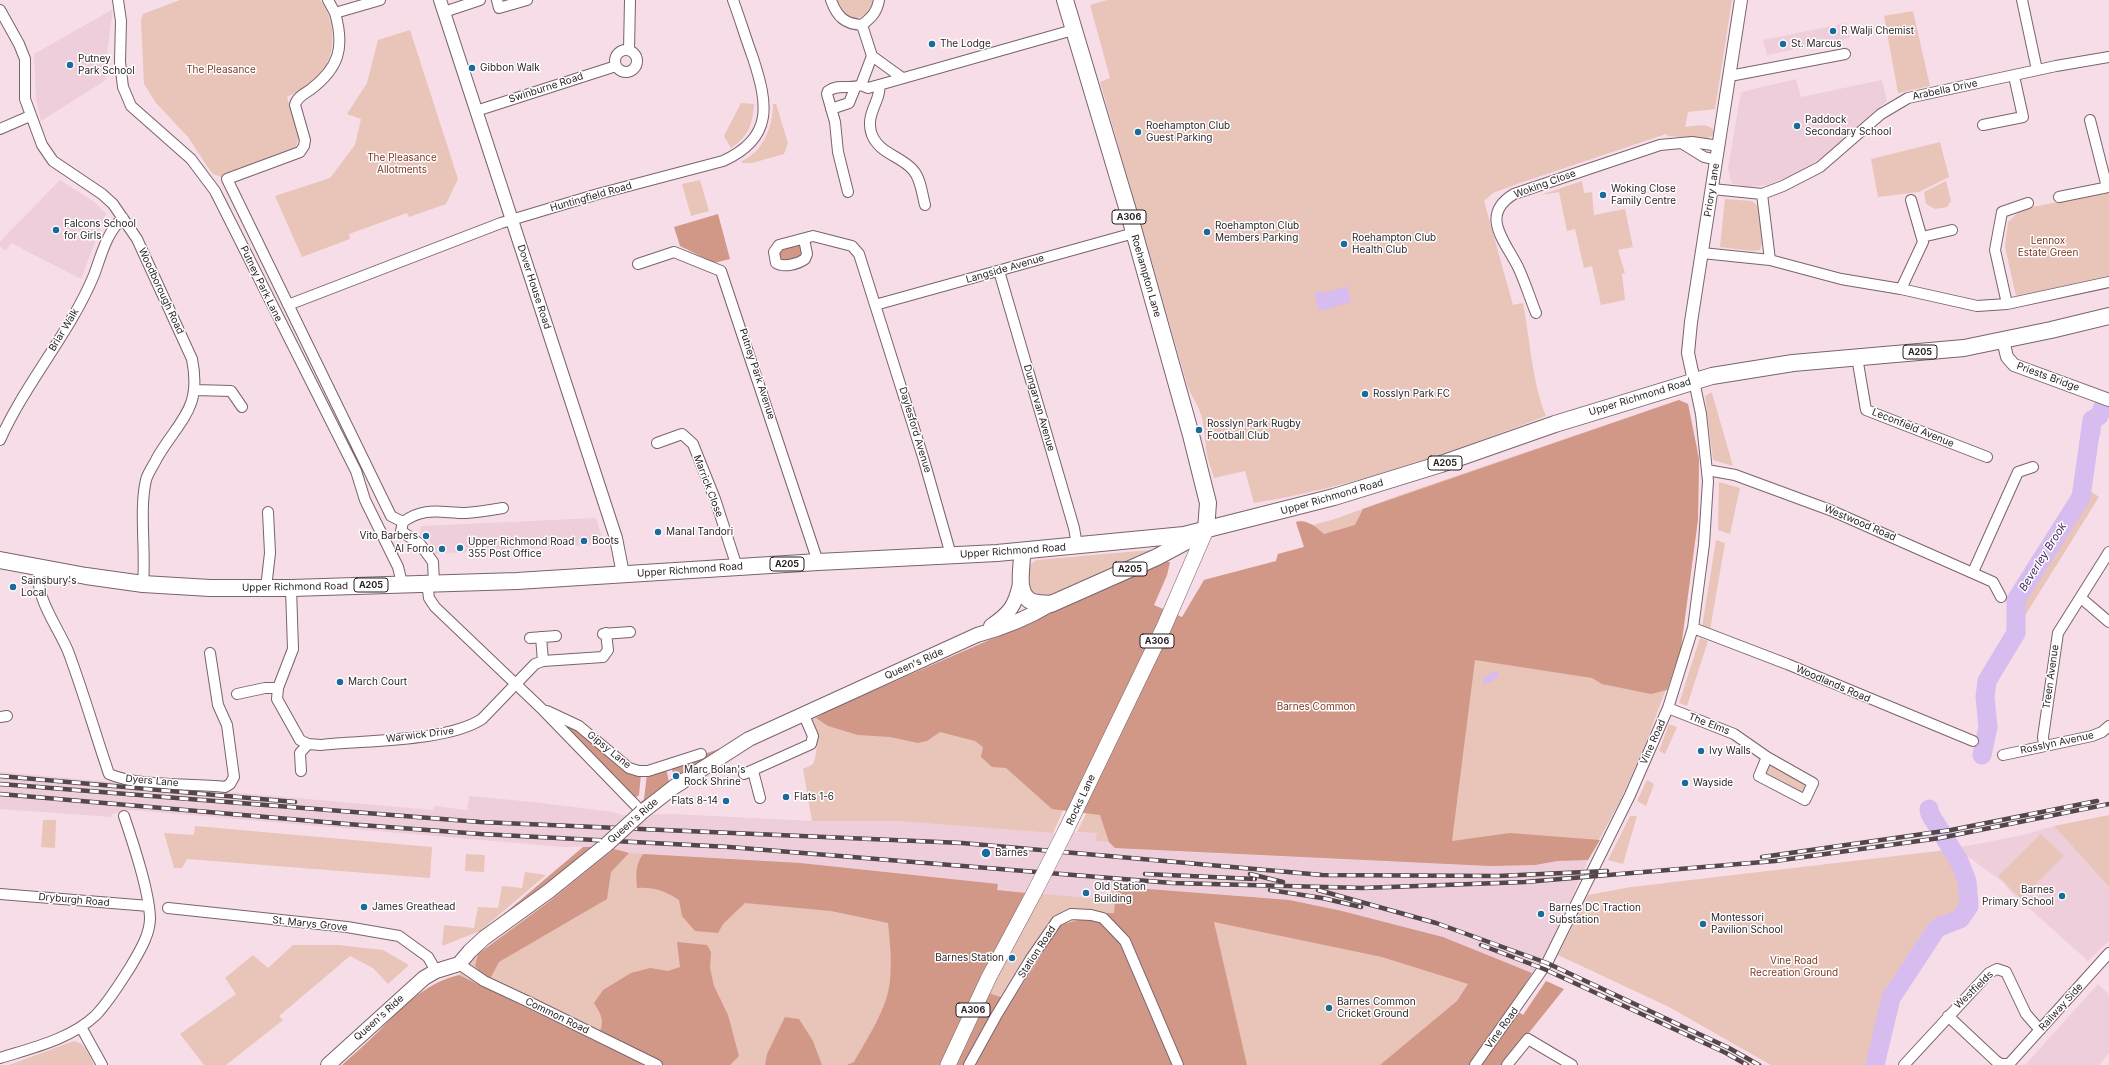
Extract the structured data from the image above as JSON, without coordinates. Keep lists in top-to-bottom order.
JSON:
{
  "streets": {
    "highway": [
      "A306",
      "Roehampton Lane",
      "A205",
      "Upper Richmond Road",
      "Queen's Ride"
    ],
    "main road": ["Rocks Lane"],
    "street": [
      "Swinburne Road",
      "Arabella Drive",
      "Woking Close",
      "Priory Lane",
      "Huntingfield Road",
      "Langside Avenue",
      "Putney Park Lane",
      "Dover House Road",
      "Woodborough Road",
      "Briar Walk",
      "Putney Park Avenue",
      "Priests Bridge",
      "Dungarvan Avenue",
      "Leconfield Avenue",
      "Daylesford Avenue",
      "Marrick Close",
      "Westwood Road",
      "Treen Avenue",
      "Woodlands Road",
      "The Elms",
      "Warwick Drive",
      "Vine Road",
      "Rosslyn Avenue",
      "Gipsy Lane",
      "Dyers Lane",
      "Dryburgh Road",
      "St. Marys Grove",
      "Station Road",
      "Westfields",
      "Railway Side",
      "Common Road"
    ]
  },
  "crossings": [
    ["Swinburne Road", "Dover House Road"],
    ["Arabella Drive", "Priory Lane"],
    ["Woking Close", "Priory Lane"],
    ["Priory Lane", "Upper Richmond Road"],
    ["Priory Lane", "Vine Road"],
    ["Huntingfield Road", "Putney Park Lane"],
    ["Huntingfield Road", "Dover House Road"],
    ["Langside Avenue", "Roehampton Lane"],
    ["Langside Avenue", "Dungarvan Avenue"],
    ["Langside Avenue", "Daylesford Avenue"],
    ["Roehampton Lane", "Upper Richmond Road"],
    ["Roehampton Lane", "Queen's Ride"],
    ["Roehampton Lane", "Rocks Lane"],
    ["Putney Park Lane", "Upper Richmond Road"],
    ["Putney Park Lane", "Gipsy Lane"],
    ["Dover House Road", "Upper Richmond Road"],
    ["Woodborough Road", "Briar Walk"],
    ["Woodborough Road", "Upper Richmond Road"],
    ["A205", "Priests Bridge"],
    ["A205", "Upper Richmond Road"],
    ["Putney Park Avenue", "Upper Richmond Road"],
    ["Priests Bridge", "Upper Richmond Road"],
    ["Upper Richmond Road", "Dungarvan Avenue"],
    ["Upper Richmond Road", "Leconfield Avenue"],
    ["Upper Richmond Road", "Daylesford Avenue"],
    ["Upper Richmond Road", "Marrick Close"],
    ["Upper Richmond Road", "Queen's Ride"],
    ["Upper Richmond Road", "Vine Road"],
    ["Upper Richmond Road", "Gipsy Lane"],
    ["Upper Richmond Road", "Dyers Lane"],
    ["Upper Richmond Road", "Rocks Lane"],
    ["Westwood Road", "Vine Road"],
    ["Queen's Ride", "Gipsy Lane"],
    ["Queen's Ride", "Rocks Lane"],
    ["Queen's Ride", "St. Marys Grove"],
    ["Queen's Ride", "Common Road"],
    ["Treen Avenue", "Rosslyn Avenue"],
    ["Woodlands Road", "Vine Road"],
    ["The Elms", "Vine Road"],
    ["Warwick Drive", "Gipsy Lane"],
    ["Westfields", "Railway Side"]
  ],
  "water": ["Beverley Brook"],
  "parks": [
    "The Pleasance",
    "The Pleasance Allotments",
    "Lennox Estate Green",
    "Barnes Common",
    "Vine Road Recreation Ground"
  ],
  "places": [
    "R Walji Chemist",
    "The Lodge",
    "St. Marcus",
    "Putney Park School",
    "Gibbon Walk",
    "Paddock Secondary School",
    "Roehampton Club Guest Parking",
    "Woking Close Family Centre",
    "Falcons School for Girls",
    "Roehampton Club Members Parking",
    "Roehampton Club Health Club",
    "Rosslyn Park FC",
    "Rosslyn Park Rugby Football Club",
    "Manal Tandori",
    "Vito Barbers",
    "Boots",
    "Upper Richmond Road 355 Post Office",
    "Al Forno",
    "Sainsbury's Local",
    "March Court",
    "Ivy Walls",
    "Marc Bolan's Rock Shrine",
    "Wayside",
    "Flats 1-6",
    "Flats 8-14",
    "Barnes",
    "Old Station Building",
    "Barnes Primary School",
    "James Greathead",
    "Barnes DC Traction Substation",
    "Montessori Pavilion School",
    "Barnes Station",
    "Barnes Common Cricket Ground"
  ]
}
